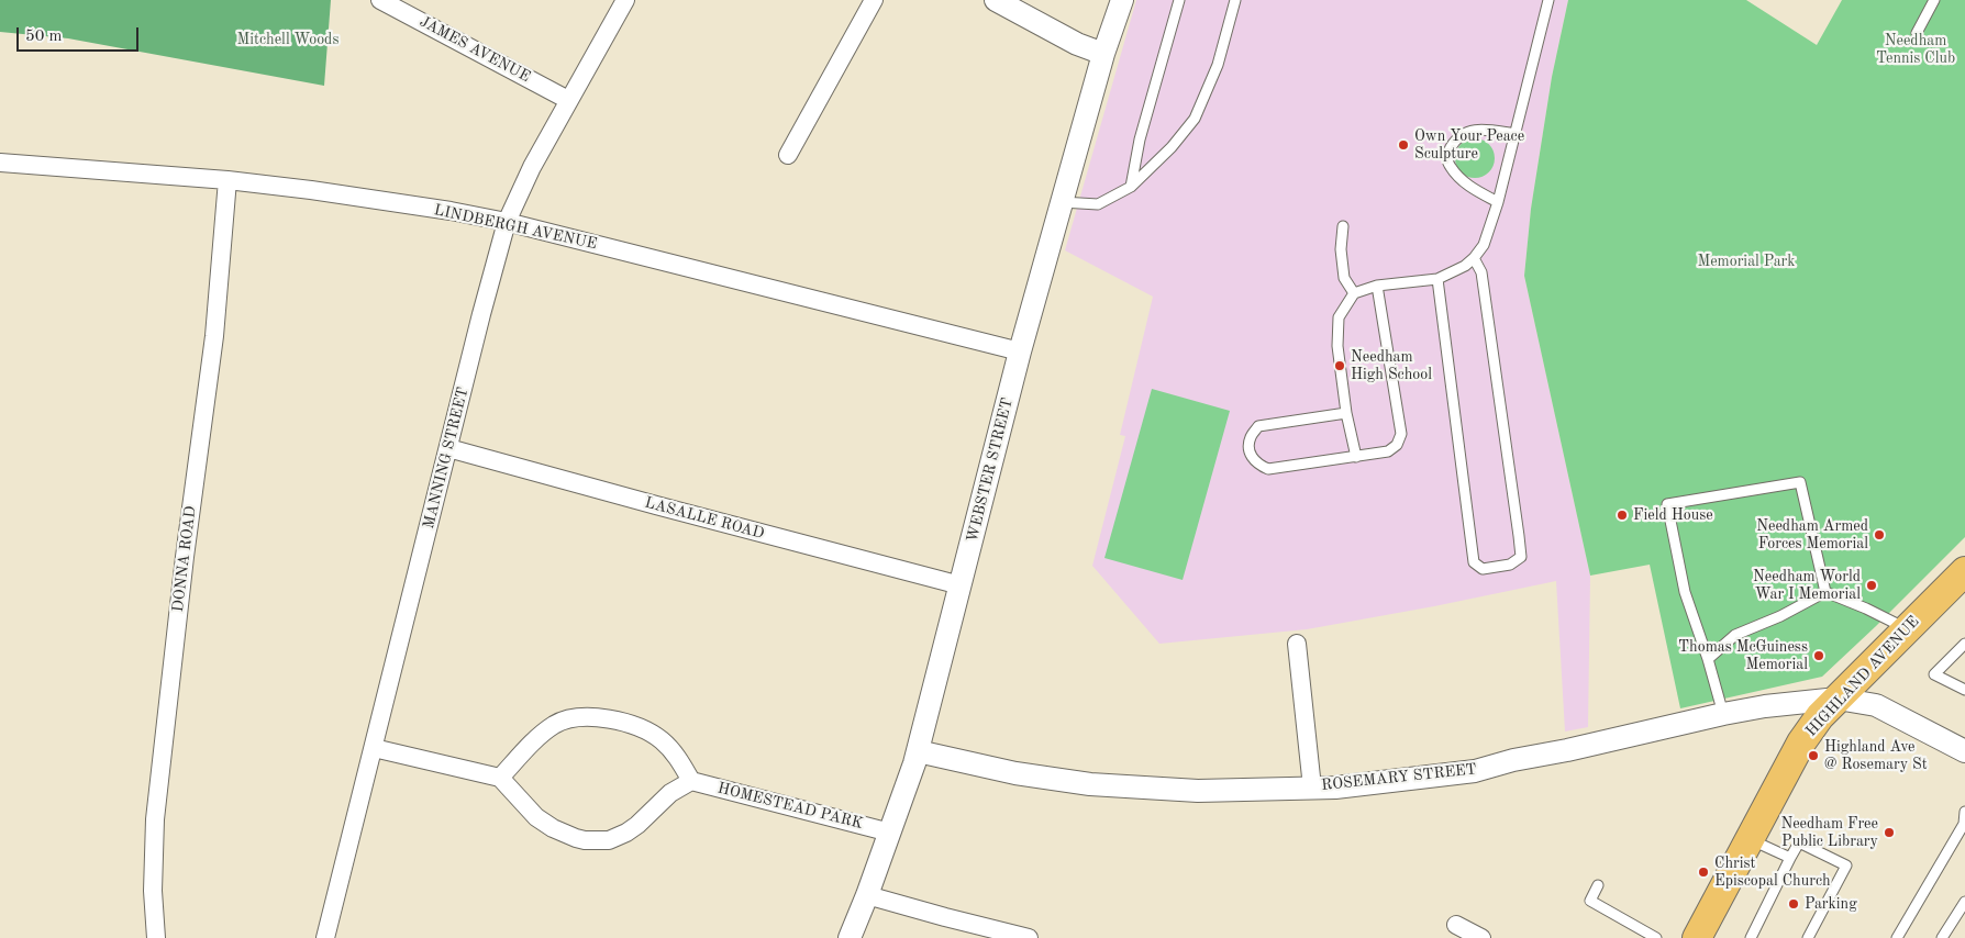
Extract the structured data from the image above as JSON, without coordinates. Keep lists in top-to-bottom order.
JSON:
{
  "streets": {
    "main road": ["HIGHLAND AVENUE"],
    "street": [
      "JAMES AVENUE",
      "LINDBERGH AVENUE",
      "MANNING STREET",
      "WEBSTER STREET",
      "LASALLE ROAD",
      "DONNA ROAD",
      "ROSEMARY STREET",
      "HOMESTEAD PARK"
    ]
  },
  "crossings": [
    ["JAMES AVENUE", "MANNING STREET"],
    ["LINDBERGH AVENUE", "MANNING STREET"],
    ["LINDBERGH AVENUE", "WEBSTER STREET"],
    ["LINDBERGH AVENUE", "DONNA ROAD"],
    ["MANNING STREET", "LASALLE ROAD"],
    ["WEBSTER STREET", "LASALLE ROAD"],
    ["WEBSTER STREET", "ROSEMARY STREET"],
    ["WEBSTER STREET", "HOMESTEAD PARK"],
    ["HIGHLAND AVENUE", "ROSEMARY STREET"]
  ],
  "parks": ["Mitchell Woods", "Needham Tennis Club", "Memorial Park"],
  "places": [
    "Own Your Peace Sculpture",
    "Needham High School",
    "Field House",
    "Needham Armed Forces Memorial",
    "Needham World War I Memorial",
    "Thomas McGuiness Memorial",
    "Highland Ave @ Rosemary St",
    "Needham Free Public Library",
    "Christ Episcopal Church",
    "Parking"
  ],
  "scale_bar": "50 m"
}
